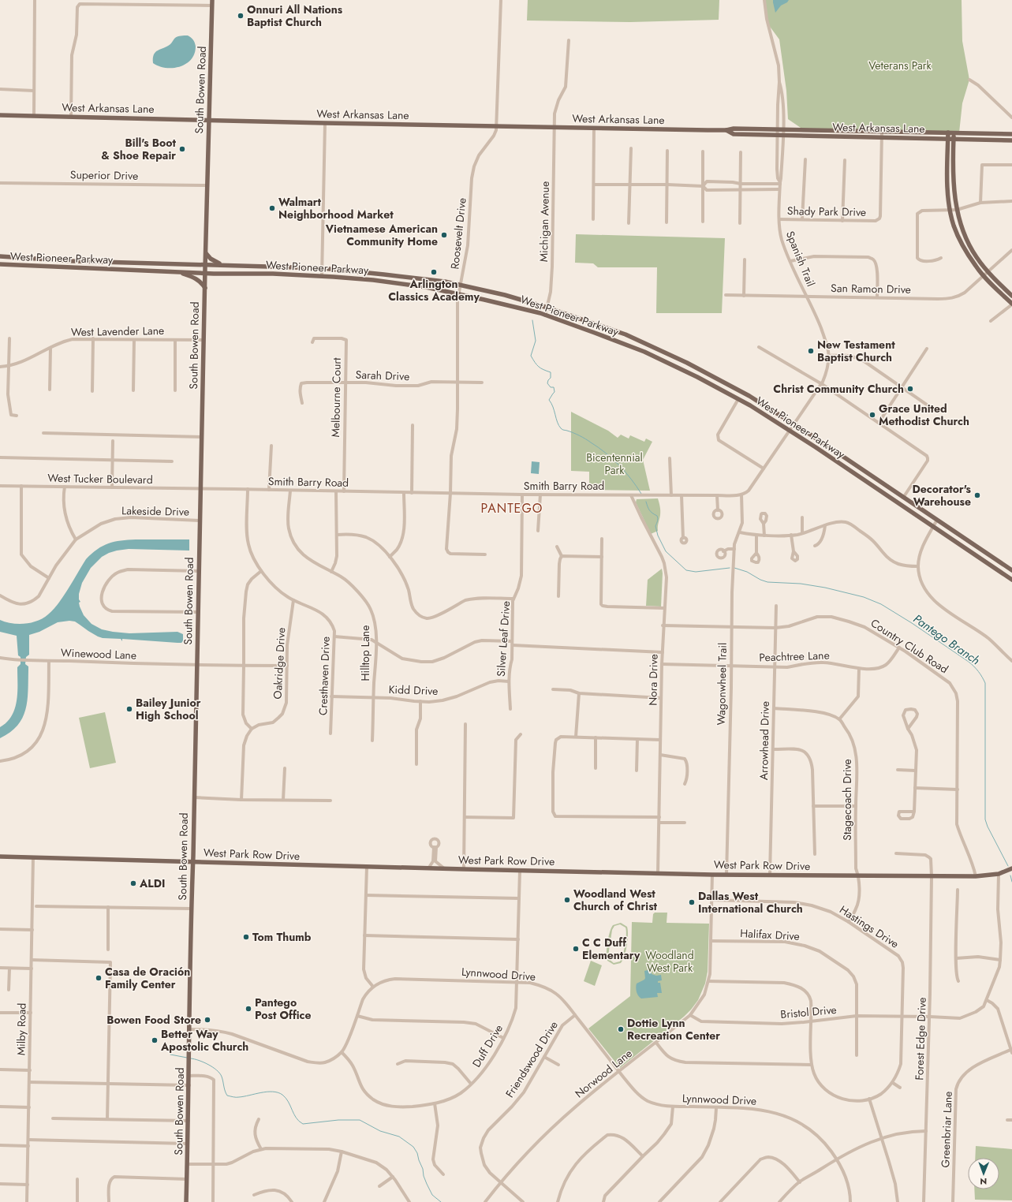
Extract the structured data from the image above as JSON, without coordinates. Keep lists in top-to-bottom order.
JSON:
{
  "streets": {
    "main road": [
      "South Bowen Road",
      "West Arkansas Lane",
      "West Pioneer Parkway",
      "West Park Row Drive"
    ],
    "street": [
      "Superior Drive",
      "Shady Park Drive",
      "Michigan Avenue",
      "Roosevelt Drive",
      "Spanish Trail",
      "San Ramon Drive",
      "West Lavender Lane",
      "Sarah Drive",
      "Melbourne Court",
      "West Tucker Boulevard",
      "Smith Barry Road",
      "Lakeside Drive",
      "Silver Leaf Drive",
      "Country Club Road",
      "Hilltop Lane",
      "Winewood Lane",
      "Peachtree Lane",
      "Oakridge Drive",
      "Cresthaven Drive",
      "Nora Drive",
      "Wagonwheel Trail",
      "Kidd Drive",
      "Arrowhead Drive",
      "Stagecoach Drive",
      "Hastings Drive",
      "Halifax Drive",
      "Lynnwood Drive",
      "Bristol Drive",
      "Milby Road",
      "Forest Edge Drive",
      "Duff Drive",
      "Friendswood Drive",
      "Norwood Lane",
      "Greenbriar Lane"
    ]
  },
  "crossings": [
    ["South Bowen Road", "West Arkansas Lane"],
    ["South Bowen Road", "Superior Drive"],
    ["South Bowen Road", "West Pioneer Parkway"],
    ["South Bowen Road", "West Lavender Lane"],
    ["South Bowen Road", "West Tucker Boulevard"],
    ["South Bowen Road", "Smith Barry Road"],
    ["South Bowen Road", "Lakeside Drive"],
    ["South Bowen Road", "Winewood Lane"],
    ["South Bowen Road", "West Park Row Drive"],
    ["West Arkansas Lane", "Shady Park Drive"],
    ["West Arkansas Lane", "Michigan Avenue"],
    ["West Arkansas Lane", "Roosevelt Drive"],
    ["West Arkansas Lane", "Spanish Trail"],
    ["Shady Park Drive", "Spanish Trail"],
    ["Michigan Avenue", "West Pioneer Parkway"],
    ["Roosevelt Drive", "West Pioneer Parkway"],
    ["Roosevelt Drive", "Sarah Drive"],
    ["Roosevelt Drive", "Smith Barry Road"],
    ["Spanish Trail", "San Ramon Drive"],
    ["Sarah Drive", "Melbourne Court"],
    ["Melbourne Court", "Smith Barry Road"],
    ["West Tucker Boulevard", "Smith Barry Road"],
    ["Smith Barry Road", "Silver Leaf Drive"],
    ["Smith Barry Road", "Hilltop Lane"],
    ["Smith Barry Road", "Cresthaven Drive"],
    ["Smith Barry Road", "Nora Drive"],
    ["Smith Barry Road", "Wagonwheel Trail"],
    ["Silver Leaf Drive", "Kidd Drive"],
    ["Country Club Road", "Peachtree Lane"],
    ["Country Club Road", "Nora Drive"],
    ["Country Club Road", "Wagonwheel Trail"],
    ["Country Club Road", "Arrowhead Drive"],
    ["Country Club Road", "West Park Row Drive"],
    ["Hilltop Lane", "Kidd Drive"],
    ["Winewood Lane", "Oakridge Drive"],
    ["Peachtree Lane", "Nora Drive"],
    ["Peachtree Lane", "Wagonwheel Trail"],
    ["Peachtree Lane", "Arrowhead Drive"],
    ["Oakridge Drive", "Cresthaven Drive"],
    ["Cresthaven Drive", "Kidd Drive"],
    ["Nora Drive", "West Park Row Drive"],
    ["Wagonwheel Trail", "West Park Row Drive"],
    ["Arrowhead Drive", "West Park Row Drive"],
    ["Stagecoach Drive", "West Park Row Drive"],
    ["Stagecoach Drive", "Hastings Drive"],
    ["West Park Row Drive", "Milby Road"],
    ["West Park Row Drive", "Forest Edge Drive"],
    ["West Park Row Drive", "Duff Drive"],
    ["West Park Row Drive", "Norwood Lane"],
    ["Hastings Drive", "Halifax Drive"],
    ["Hastings Drive", "Bristol Drive"],
    ["Hastings Drive", "Norwood Lane"],
    ["Halifax Drive", "Bristol Drive"],
    ["Halifax Drive", "Norwood Lane"],
    ["Lynnwood Drive", "Duff Drive"],
    ["Lynnwood Drive", "Friendswood Drive"],
    ["Lynnwood Drive", "Norwood Lane"],
    ["Bristol Drive", "Forest Edge Drive"],
    ["Bristol Drive", "Norwood Lane"],
    ["Friendswood Drive", "Norwood Lane"]
  ],
  "districts": ["PANTEGO"],
  "water": ["Pantego Branch"],
  "parks": ["Veterans Park", "Bicentennial Park", "Woodland West Park"],
  "places": [
    "Onnuri All Nations Baptist Church",
    "Bill's Boot & Shoe Repair",
    "Walmart Neighborhood Market",
    "Vietnamese American Community Home",
    "Arlington Classics Academy",
    "New Testament Baptist Church",
    "Christ Community Church",
    "Grace United Methodist Church",
    "Decorator's Warehouse",
    "Bailey Junior High School",
    "ALDI",
    "Woodland West Church of Christ",
    "Dallas West International Church",
    "Tom Thumb",
    "C C Duff Elementary",
    "Casa de Oración Family Center",
    "Pantego Post Office",
    "Bowen Food Store",
    "Dottie Lynn Recreation Center",
    "Better Way Apostolic Church"
  ],
  "north": "bottom"
}
